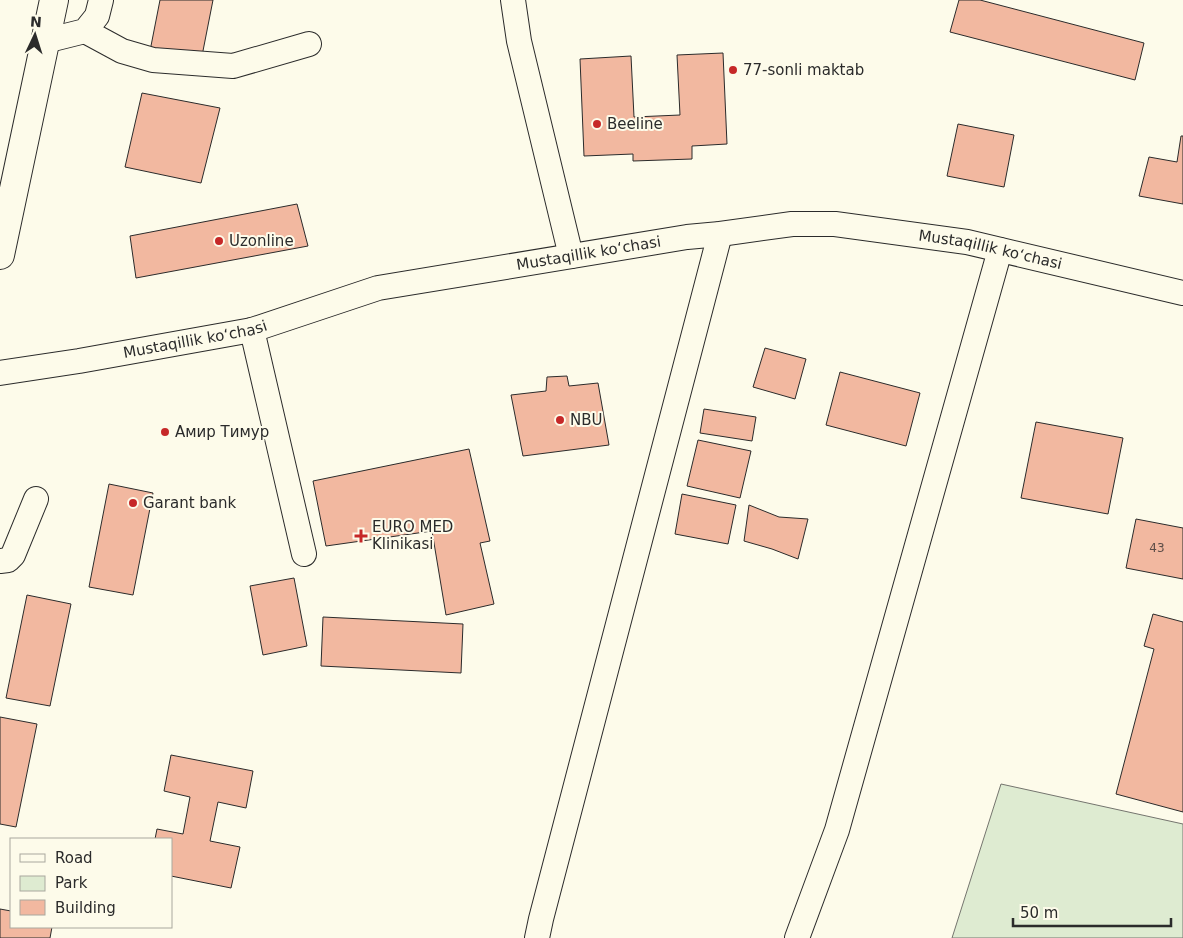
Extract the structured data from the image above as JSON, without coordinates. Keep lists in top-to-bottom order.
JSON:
{
  "streets": {
    "street": ["Mustaqillik ko‘chasi"]
  },
  "places": {
    "other": [
      "77-sonli maktab",
      "Beeline",
      "Uzonline",
      "NBU",
      "Амир Тимур",
      "Garant bank"
    ],
    "health": ["EURO MED Klinikasi"]
  },
  "house_numbers": ["43"],
  "legend": ["Road", "Park", "Building"],
  "scale_bar": "50 m",
  "north": "top"
}
